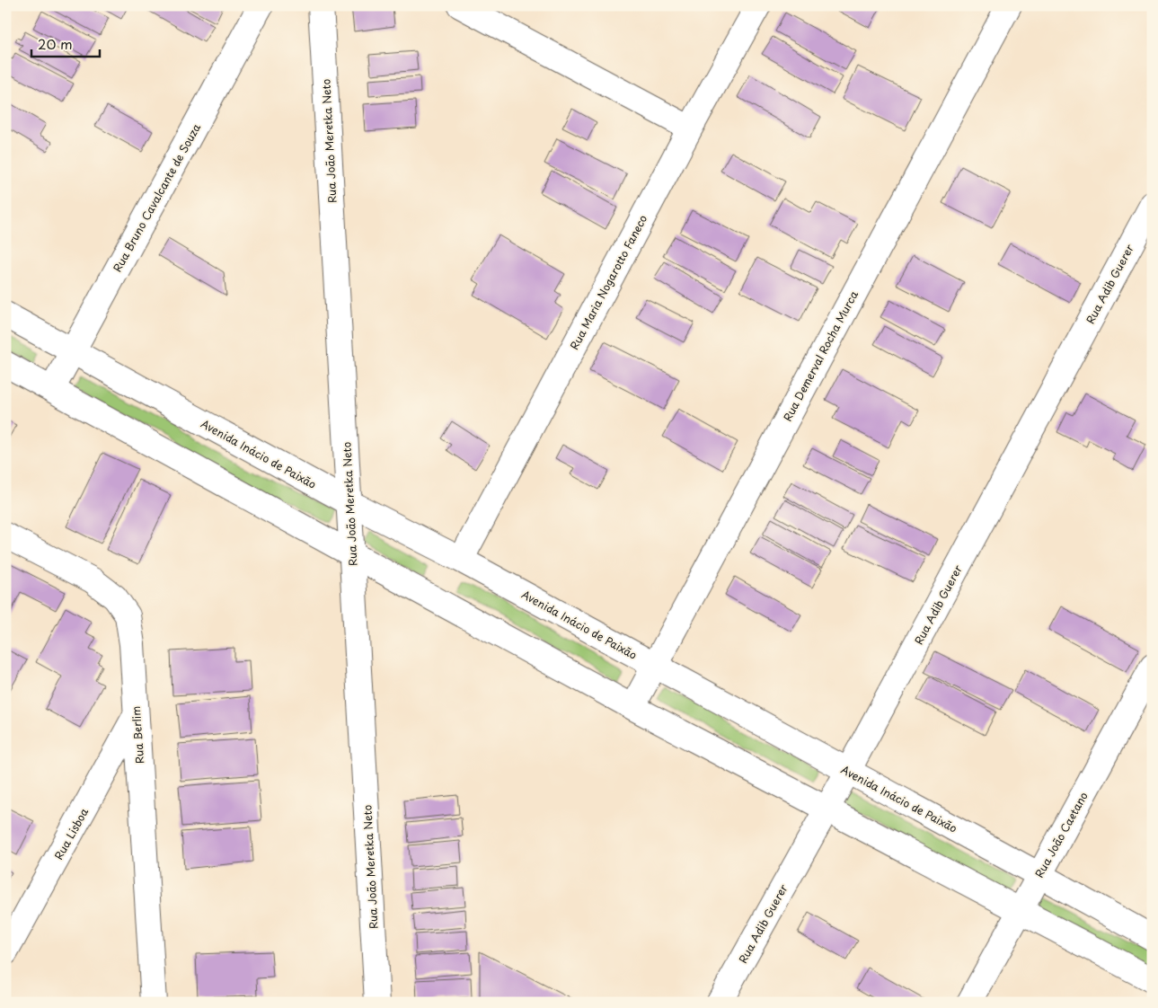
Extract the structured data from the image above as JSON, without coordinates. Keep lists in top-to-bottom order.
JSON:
{
  "streets": {
    "street": [
      "Rua João Meretka Neto",
      "Rua Bruno Cavalcante de Souza",
      "Rua Maria Nogarotto Faneco",
      "Rua Adib Guerer",
      "Rua Demerval Rocha Murca",
      "Avenida Inácio de Paixão",
      "Rua Berlim",
      "Rua Lisboa",
      "Rua João Caetano"
    ]
  },
  "crossings": [
    ["Rua João Meretka Neto", "Avenida Inácio de Paixão"],
    ["Rua Bruno Cavalcante de Souza", "Avenida Inácio de Paixão"],
    ["Rua Maria Nogarotto Faneco", "Avenida Inácio de Paixão"],
    ["Rua Adib Guerer", "Avenida Inácio de Paixão"],
    ["Rua Demerval Rocha Murca", "Avenida Inácio de Paixão"],
    ["Avenida Inácio de Paixão", "Rua João Caetano"],
    ["Rua Berlim", "Rua Lisboa"]
  ],
  "scale_bar": "20 m"
}
